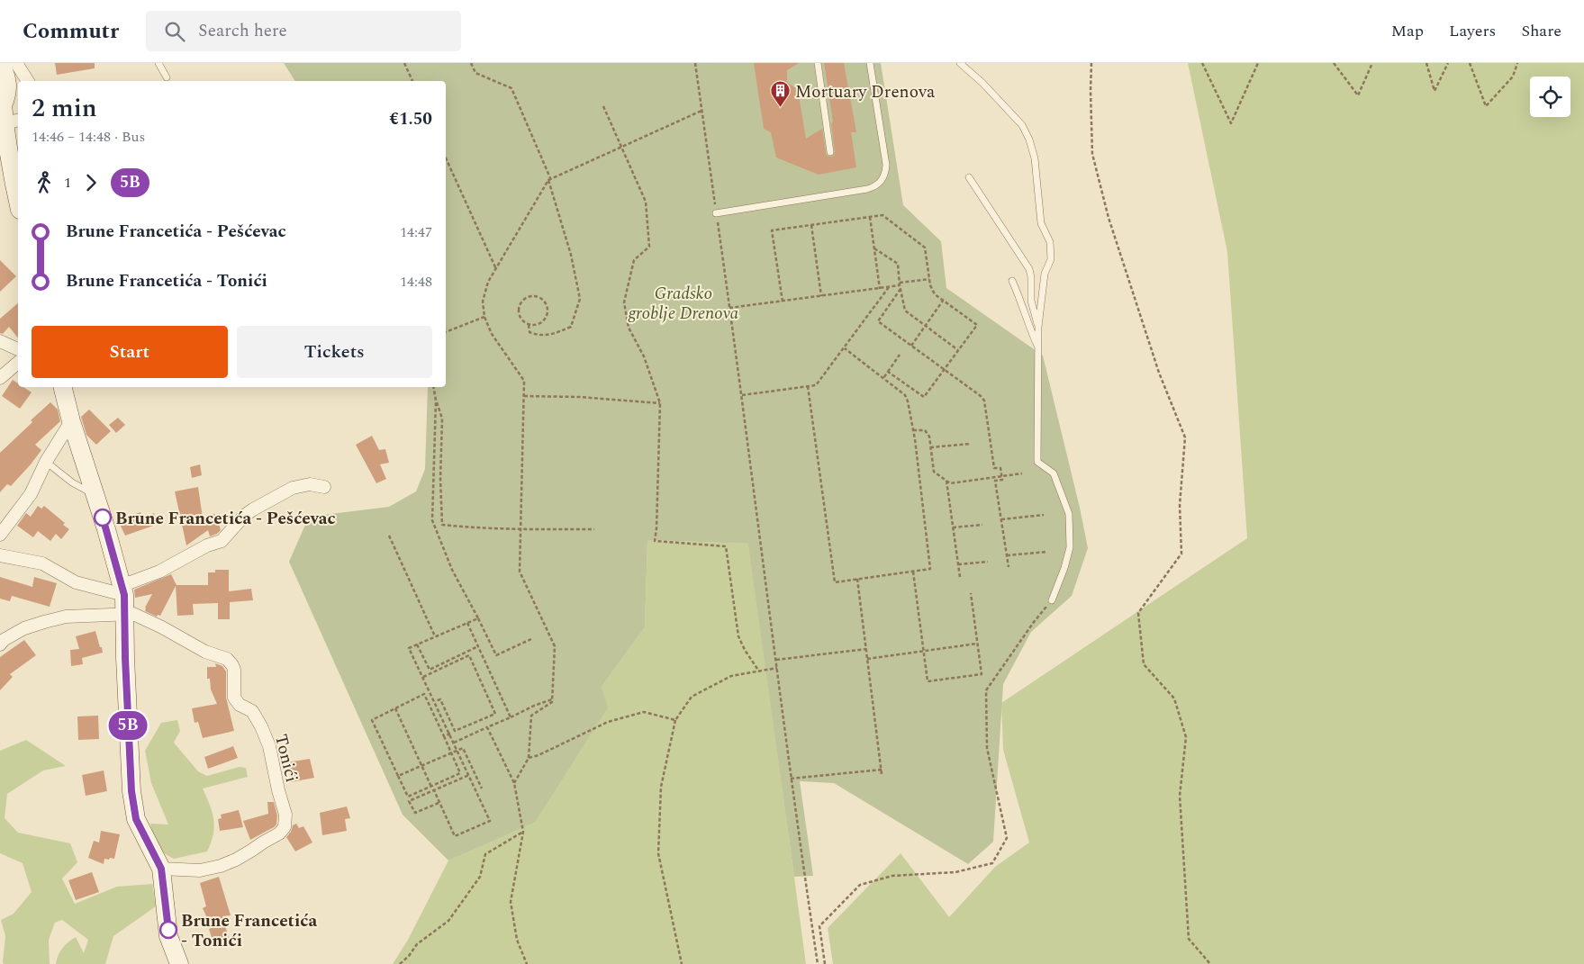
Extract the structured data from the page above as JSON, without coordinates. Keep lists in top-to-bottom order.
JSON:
{
  "streets": {
    "street": ["Tonići"]
  },
  "parks": ["Gradsko groblje Drenova"],
  "places": {
    "building": ["Mortuary Drenova"],
    "other": ["Brune Francetića - Pešćevac", "Brune Francetića - Tonići"]
  },
  "lines": ["bus line 5B"],
  "page": {
    "header": "Commutr",
    "search": "Search here",
    "nav": ["Map", "Layers", "Share"],
    "on_map": "5B",
    "heading": ["2 min", "14:46 – 14:48 · Bus", "€1.50"],
    "legs": ["1", "5B"],
    "list": [
      {
        "name": "Brune Francetića - Pešćevac",
        "value": "14:47"
      },
      {
        "name": "Brune Francetića - Tonići",
        "value": "14:48"
      }
    ],
    "buttons": ["Start", "Tickets"]
  }
}
